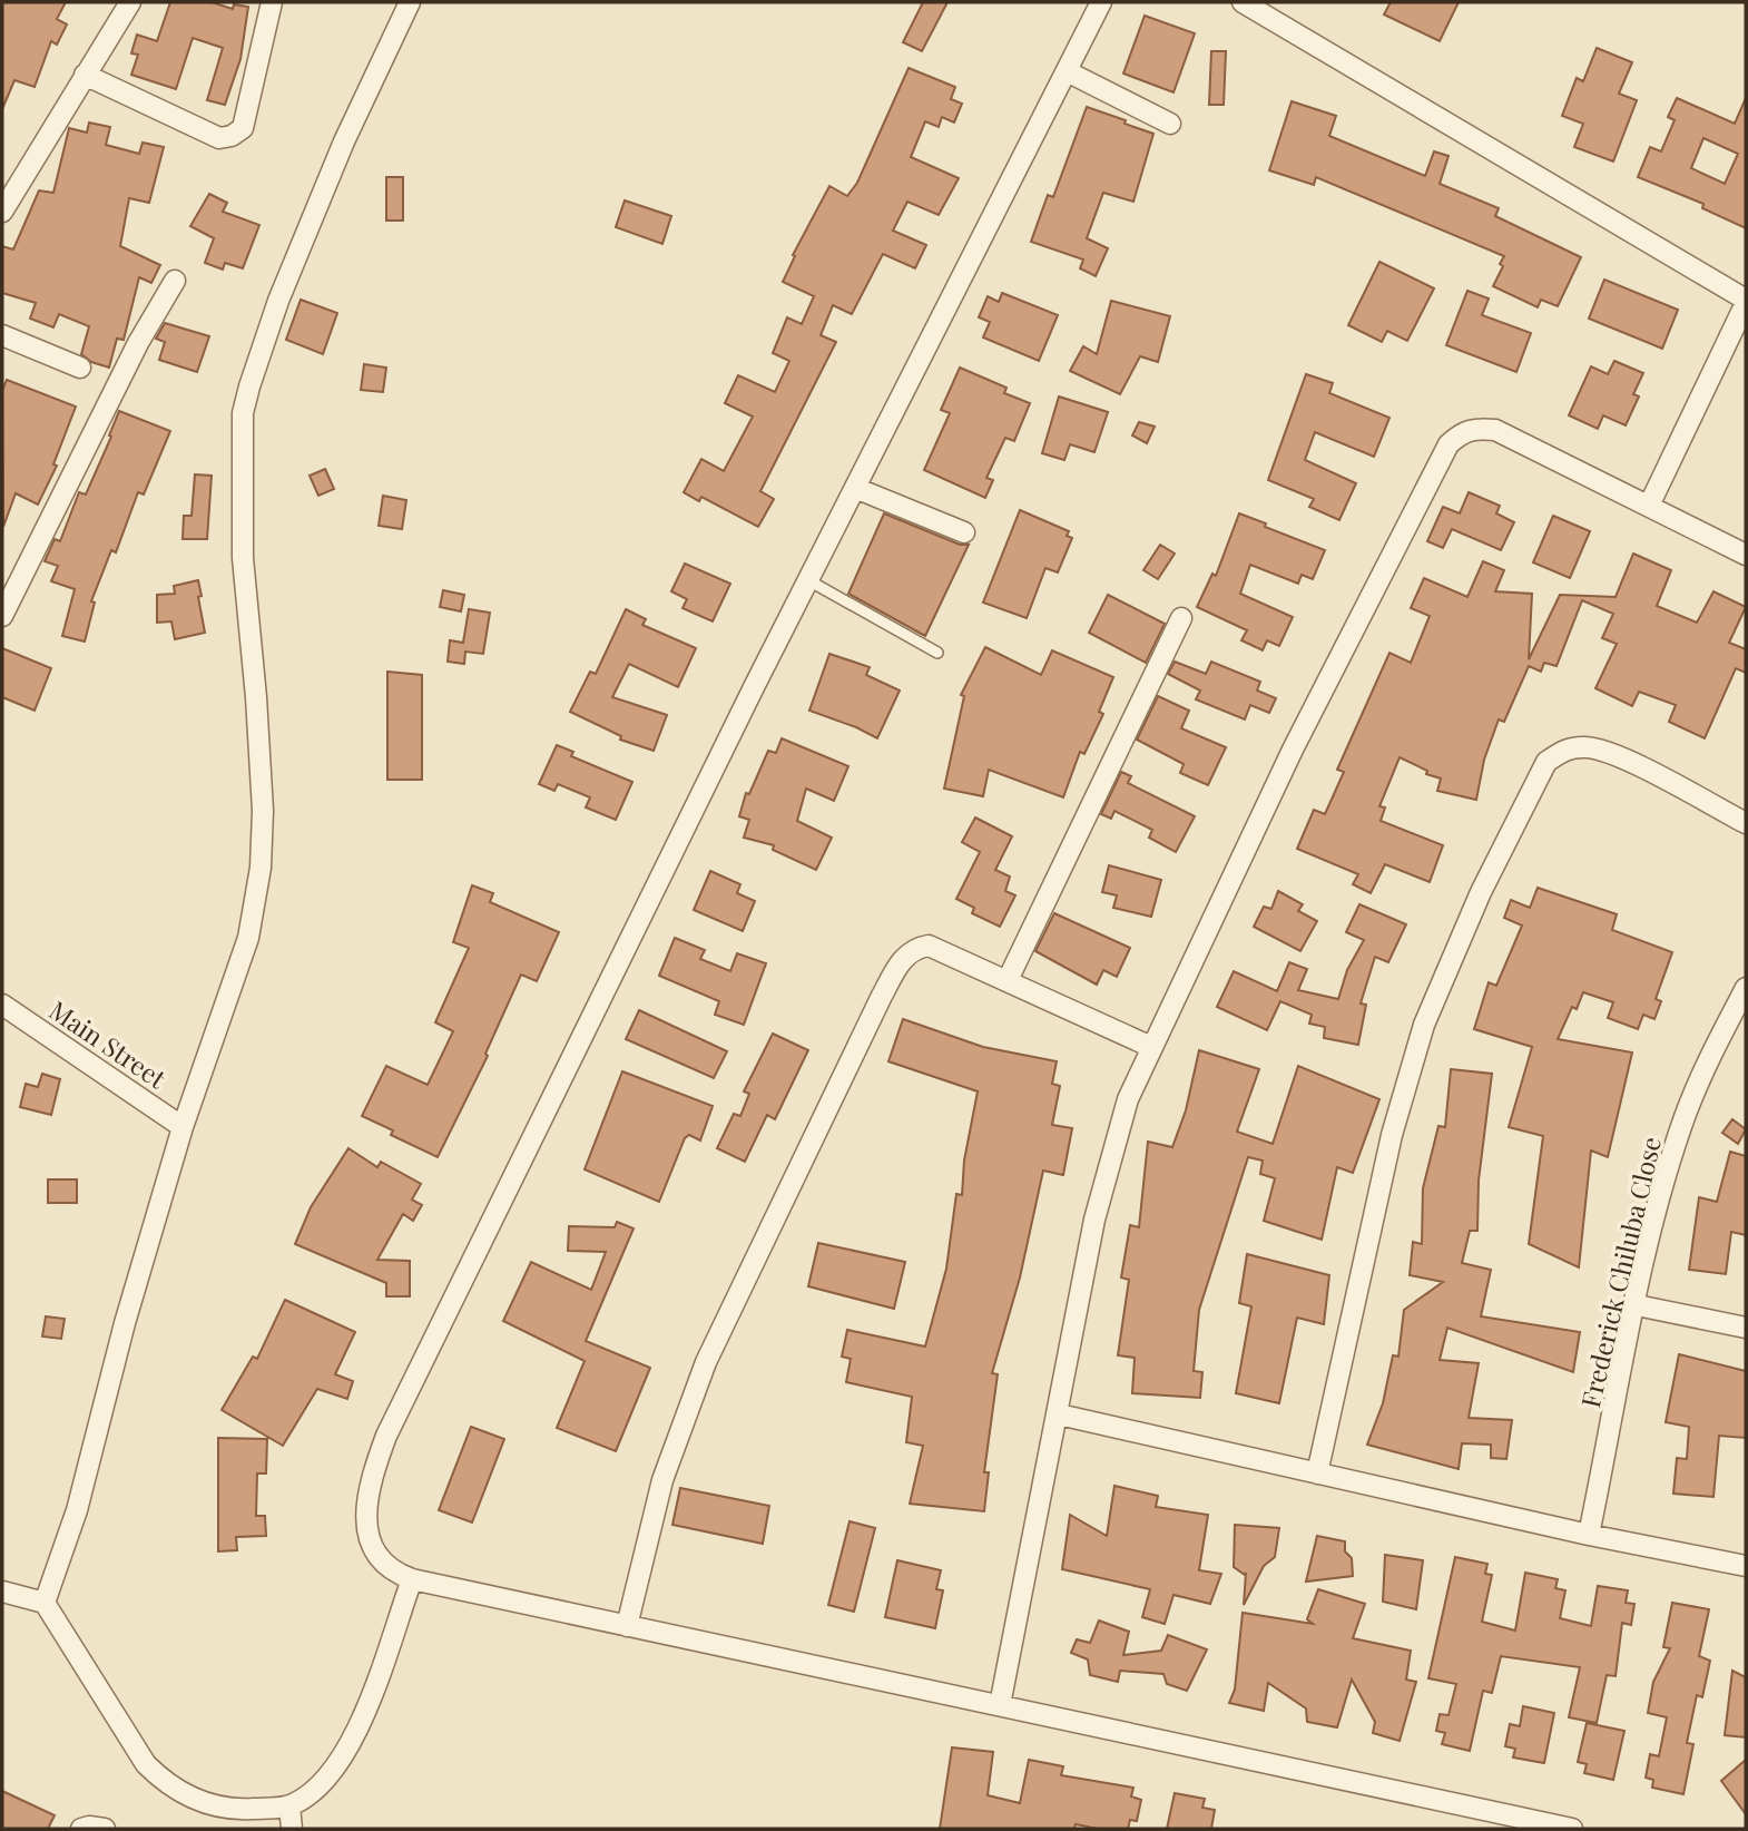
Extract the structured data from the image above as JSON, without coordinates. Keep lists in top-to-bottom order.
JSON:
{
  "streets": {
    "street": ["Main Street", "Frederick Chiluba Close"]
  }
}
